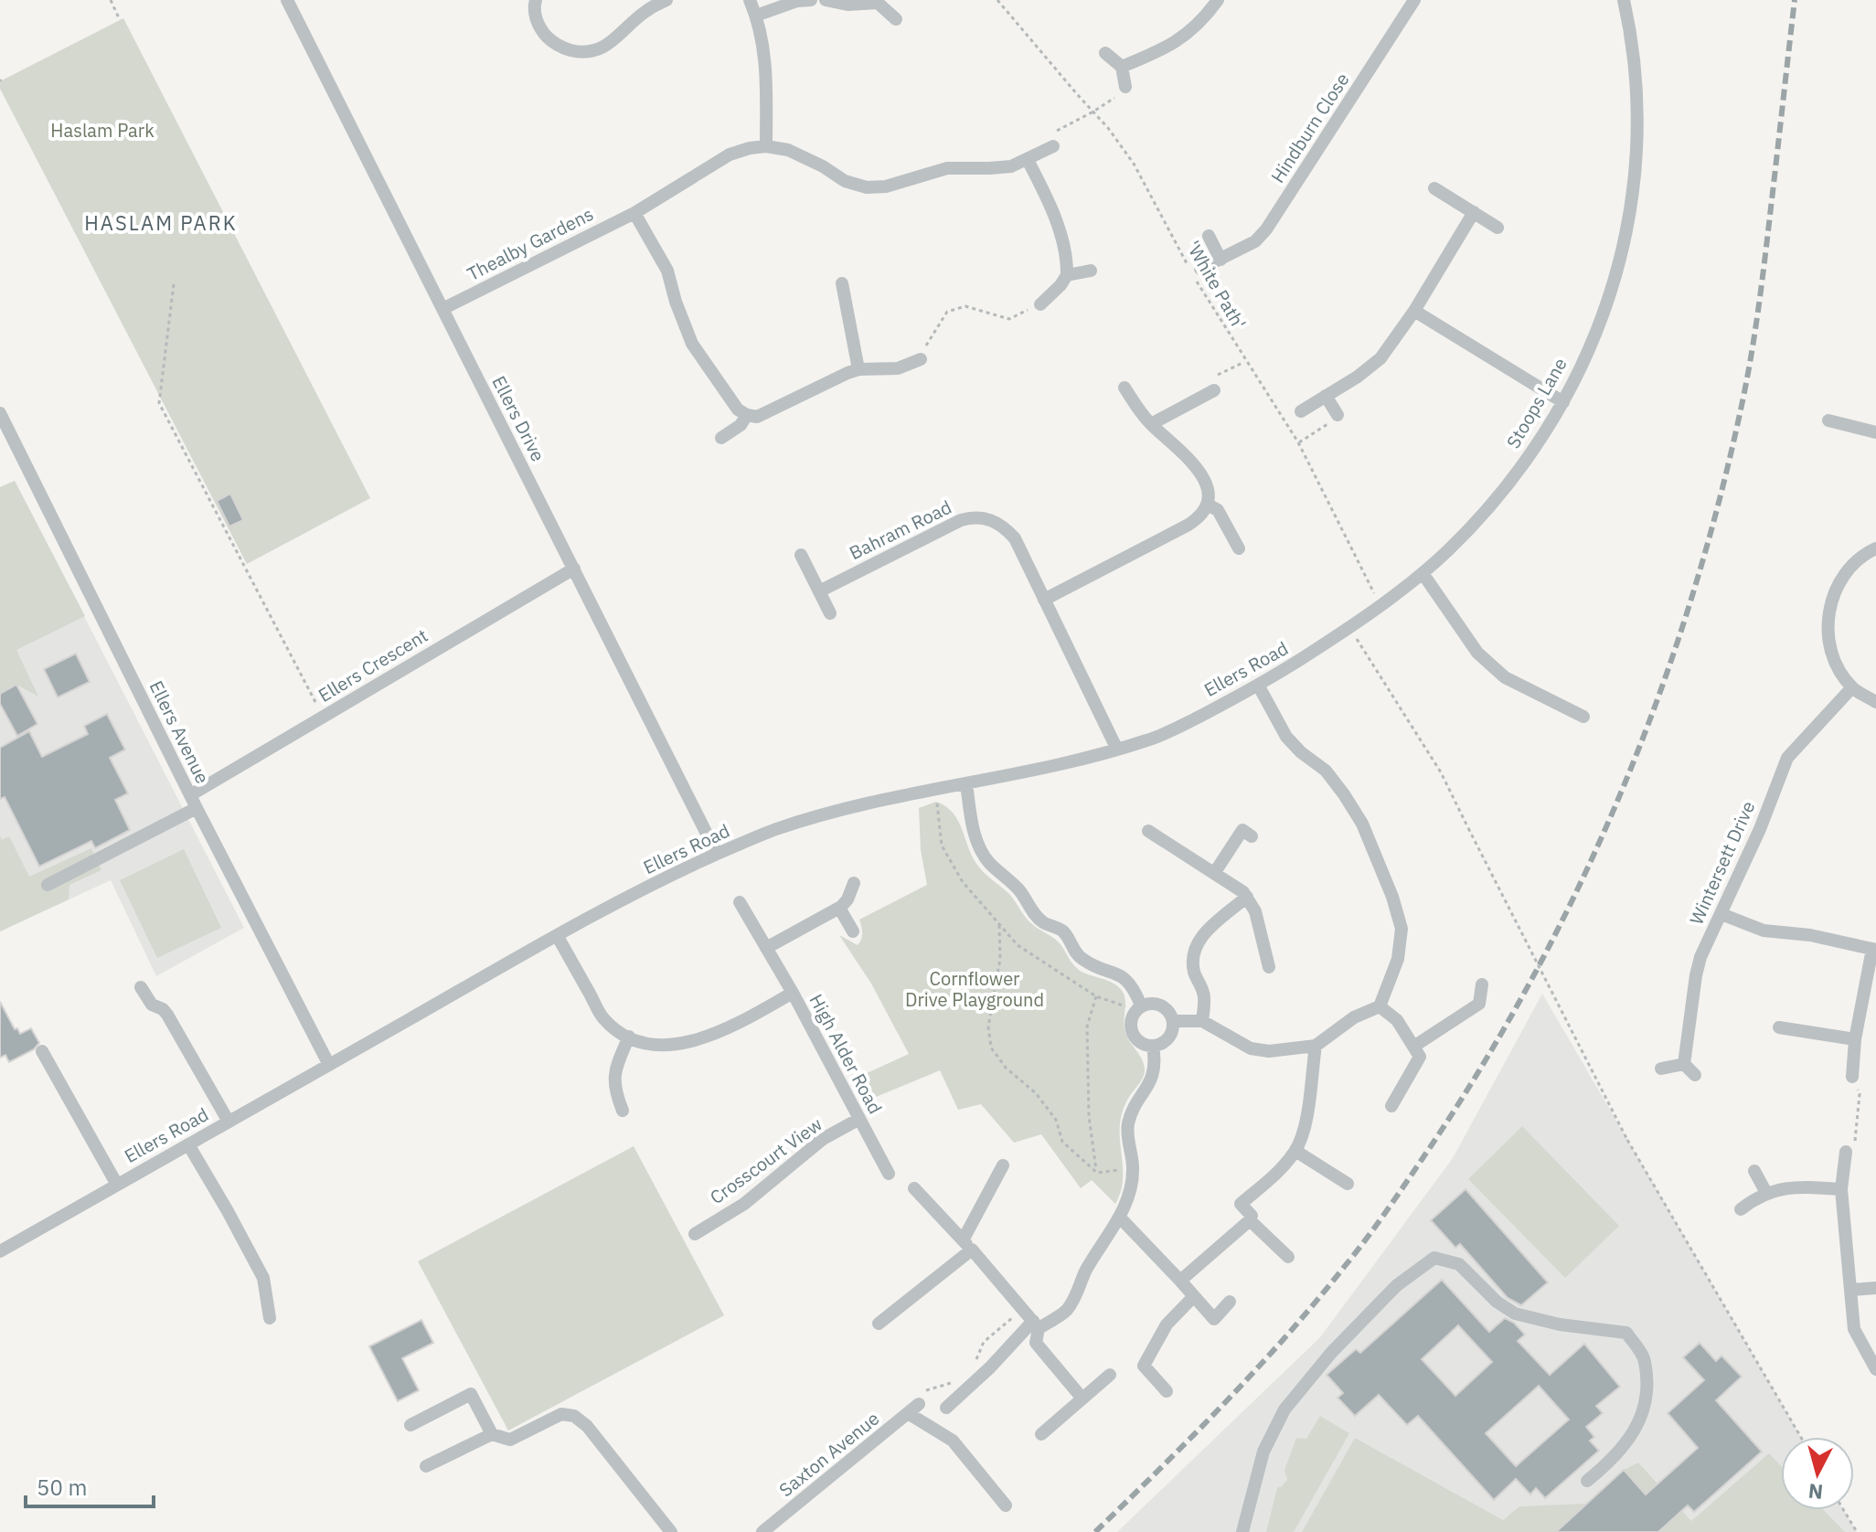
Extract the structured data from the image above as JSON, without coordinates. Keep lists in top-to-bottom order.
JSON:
{
  "streets": {
    "street": [
      "Hindburn Close",
      "Thealby Gardens",
      "Stoops Lane",
      "Ellers Drive",
      "Bahram Road",
      "Ellers Crescent",
      "Ellers Road",
      "Ellers Avenue",
      "Wintersett Drive",
      "High Alder Road",
      "Crosscourt View",
      "Saxton Avenue"
    ],
    "path": ["'White Path'"]
  },
  "crossings": [
    ["Thealby Gardens", "Ellers Drive"],
    ["'White Path'", "Ellers Road"],
    ["Stoops Lane", "Ellers Road"],
    ["Ellers Drive", "Ellers Crescent"],
    ["Ellers Drive", "Ellers Road"],
    ["Bahram Road", "Ellers Road"],
    ["Ellers Crescent", "Ellers Avenue"],
    ["Ellers Road", "Ellers Avenue"],
    ["Ellers Road", "High Alder Road"],
    ["High Alder Road", "Crosscourt View"]
  ],
  "districts": ["HASLAM PARK"],
  "parks": ["Haslam Park", "Cornflower Drive Playground"],
  "scale_bar": "50 m",
  "north": "bottom"
}
